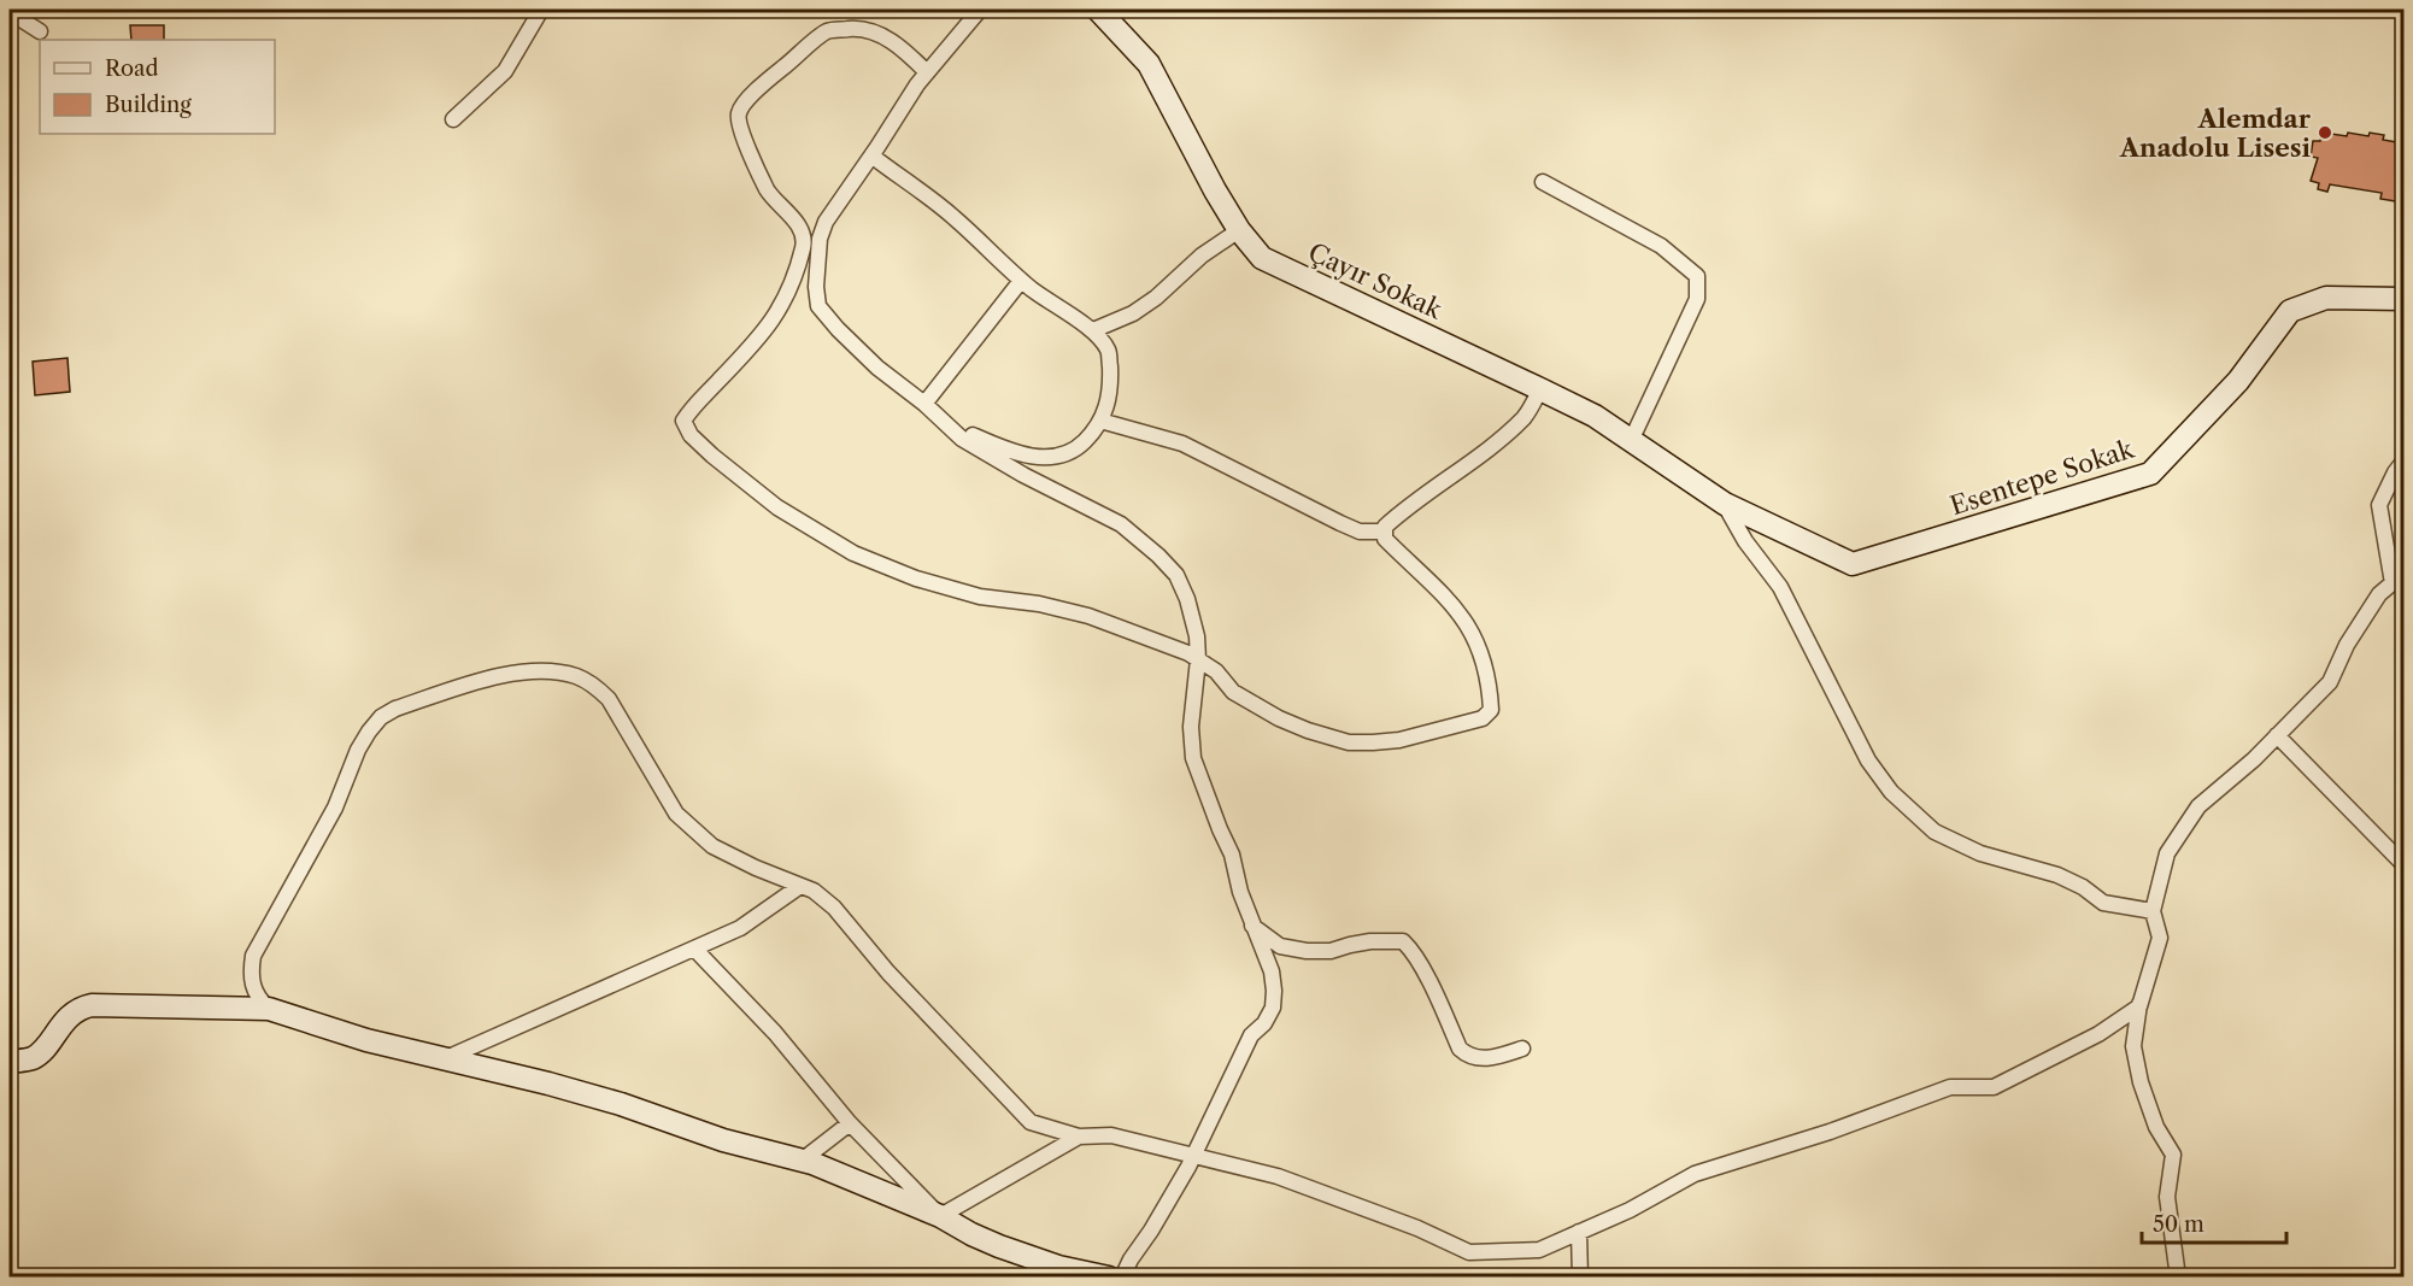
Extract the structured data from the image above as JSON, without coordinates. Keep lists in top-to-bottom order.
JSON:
{
  "streets": {
    "street": ["Çayır Sokak", "Esentepe Sokak"]
  },
  "crossings": [
    ["Çayır Sokak", "Esentepe Sokak"]
  ],
  "places": ["Alemdar Anadolu Lisesi"],
  "legend": ["Road", "Building"],
  "scale_bar": "50 m"
}
